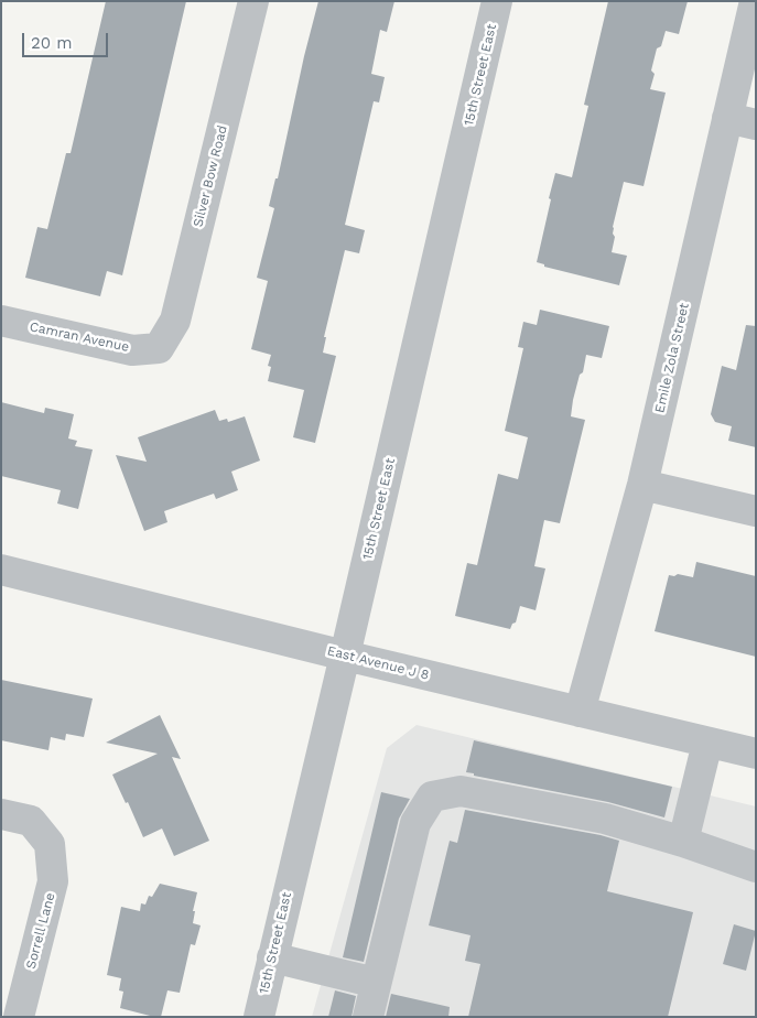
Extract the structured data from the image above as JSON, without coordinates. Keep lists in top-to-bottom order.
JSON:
{
  "streets": {
    "street": [
      "15th Street East",
      "Silver Bow Road",
      "Camran Avenue",
      "Emile Zola Street",
      "East Avenue J 8",
      "Sorrell Lane"
    ]
  },
  "crossings": [
    ["15th Street East", "East Avenue J 8"],
    ["Silver Bow Road", "Camran Avenue"],
    ["Emile Zola Street", "East Avenue J 8"]
  ],
  "scale_bar": "20 m"
}
